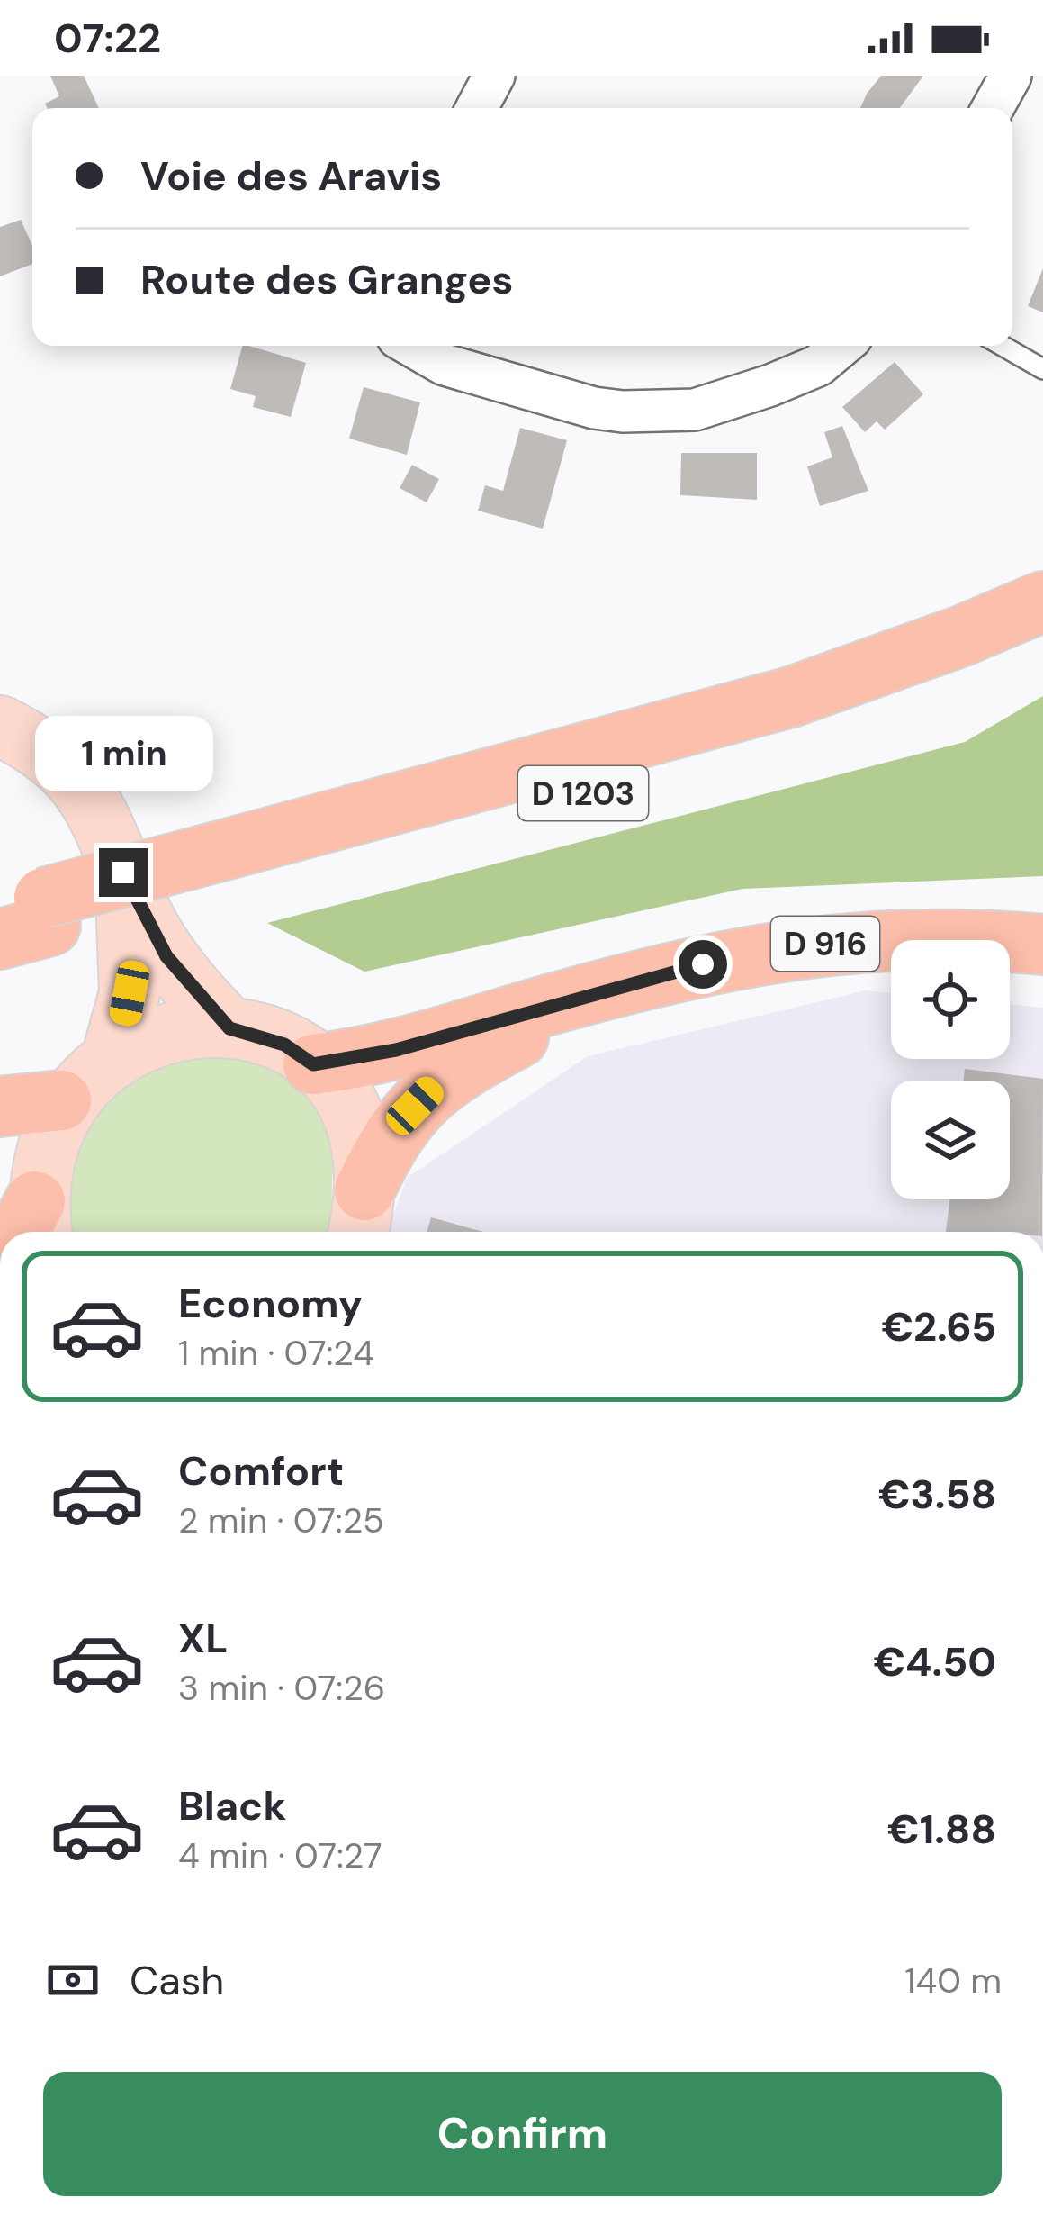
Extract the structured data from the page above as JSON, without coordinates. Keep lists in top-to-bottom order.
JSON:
{
  "streets": {
    "highway": ["D 1203", "D 916"]
  },
  "page": {
    "status": "07:22",
    "banner": ["Voie des Aravis", "Route des Granges"],
    "bubble": "1 min",
    "list": [
      {
        "name": "Economy",
        "note": "1 min · 07:24",
        "value": "€2.65"
      },
      {
        "name": "Comfort",
        "note": "2 min · 07:25",
        "value": "€3.58"
      },
      {
        "name": "XL",
        "note": "3 min · 07:26",
        "value": "€4.50"
      },
      {
        "name": "Black",
        "note": "4 min · 07:27",
        "value": "€1.88"
      }
    ],
    "pay": ["Cash", "140 m"],
    "buttons": "Confirm"
  }
}
